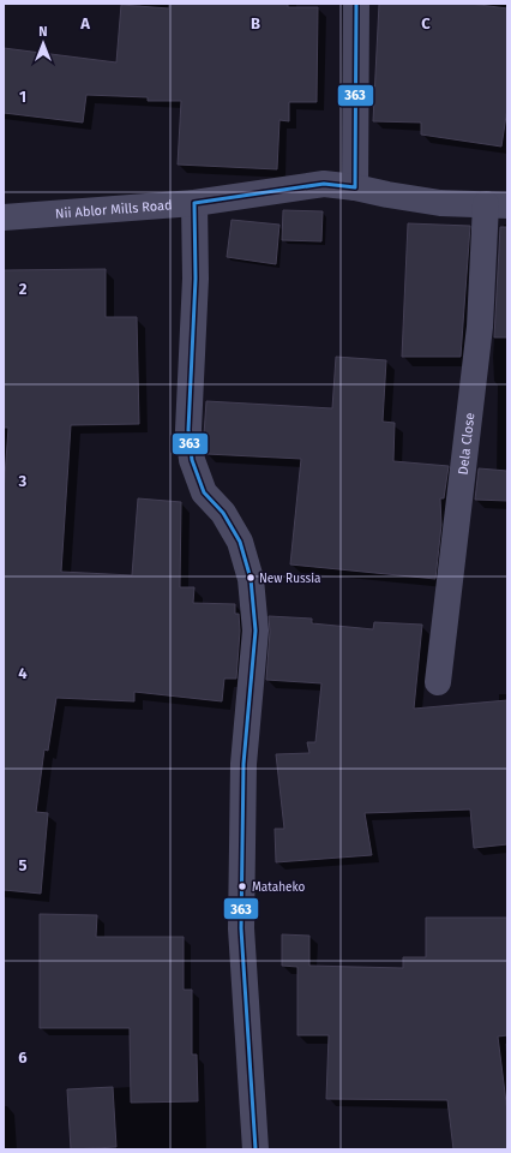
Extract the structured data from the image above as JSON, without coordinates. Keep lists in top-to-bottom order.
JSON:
{
  "streets": {
    "street": ["Nii Ablor Mills Road", "Dela Close"]
  },
  "crossings": [
    ["Nii Ablor Mills Road", "Dela Close"]
  ],
  "places": ["New Russia", "Mataheko"],
  "lines": ["transit line 363"],
  "north": "top",
  "grid": {
    "columns": ["A", "B", "C"],
    "rows": [
      "1",
      "2",
      "3",
      "4",
      "5",
      "6"
    ]
  }
}
